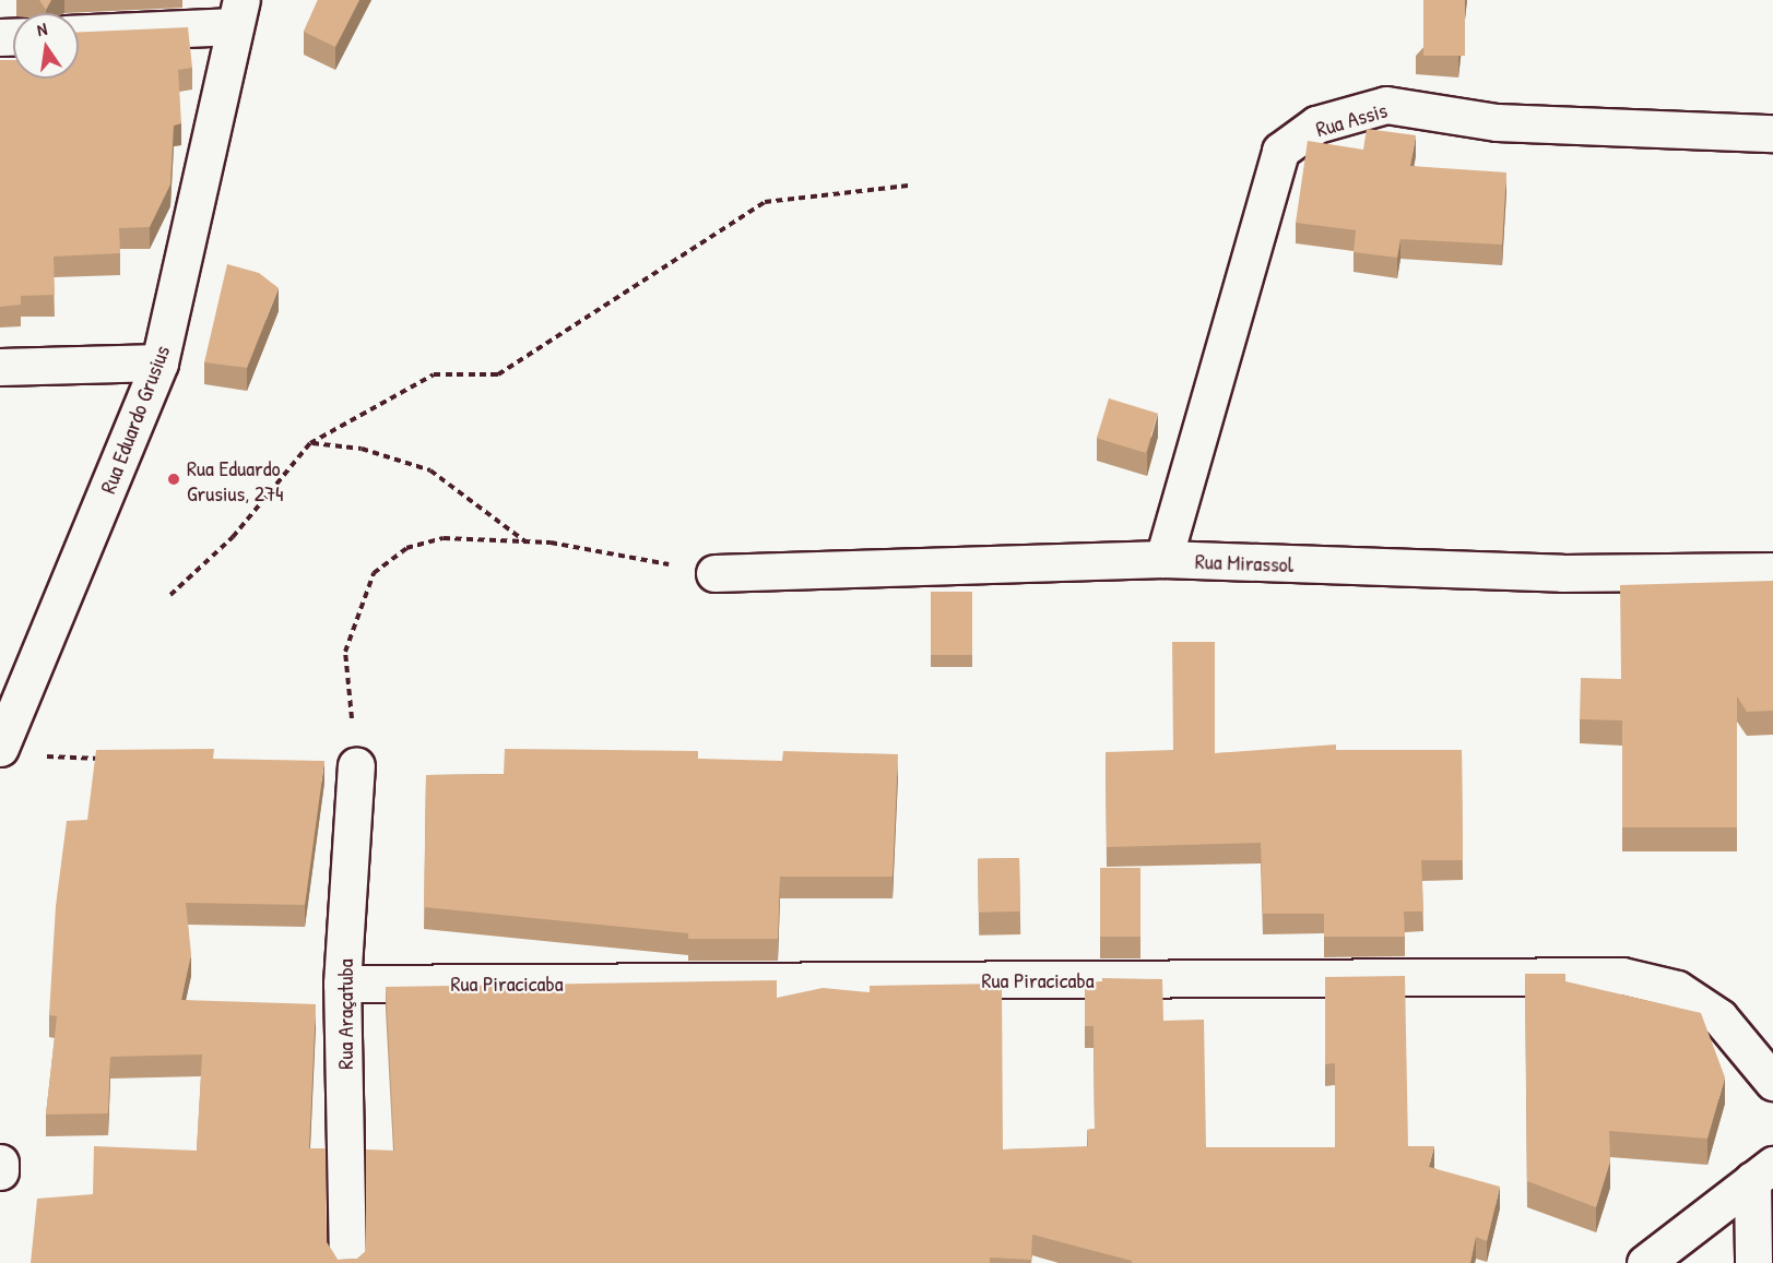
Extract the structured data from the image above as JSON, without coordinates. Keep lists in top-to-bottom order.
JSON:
{
  "streets": {
    "street": [
      "Rua Assis",
      "Rua Eduardo Grusius",
      "Rua Mirassol",
      "Rua Piracicaba",
      "Rua Araçatuba"
    ]
  },
  "crossings": [
    ["Rua Assis", "Rua Mirassol"],
    ["Rua Piracicaba", "Rua Araçatuba"]
  ],
  "places": ["Rua Eduardo Grusius, 274"],
  "north": "top"
}
